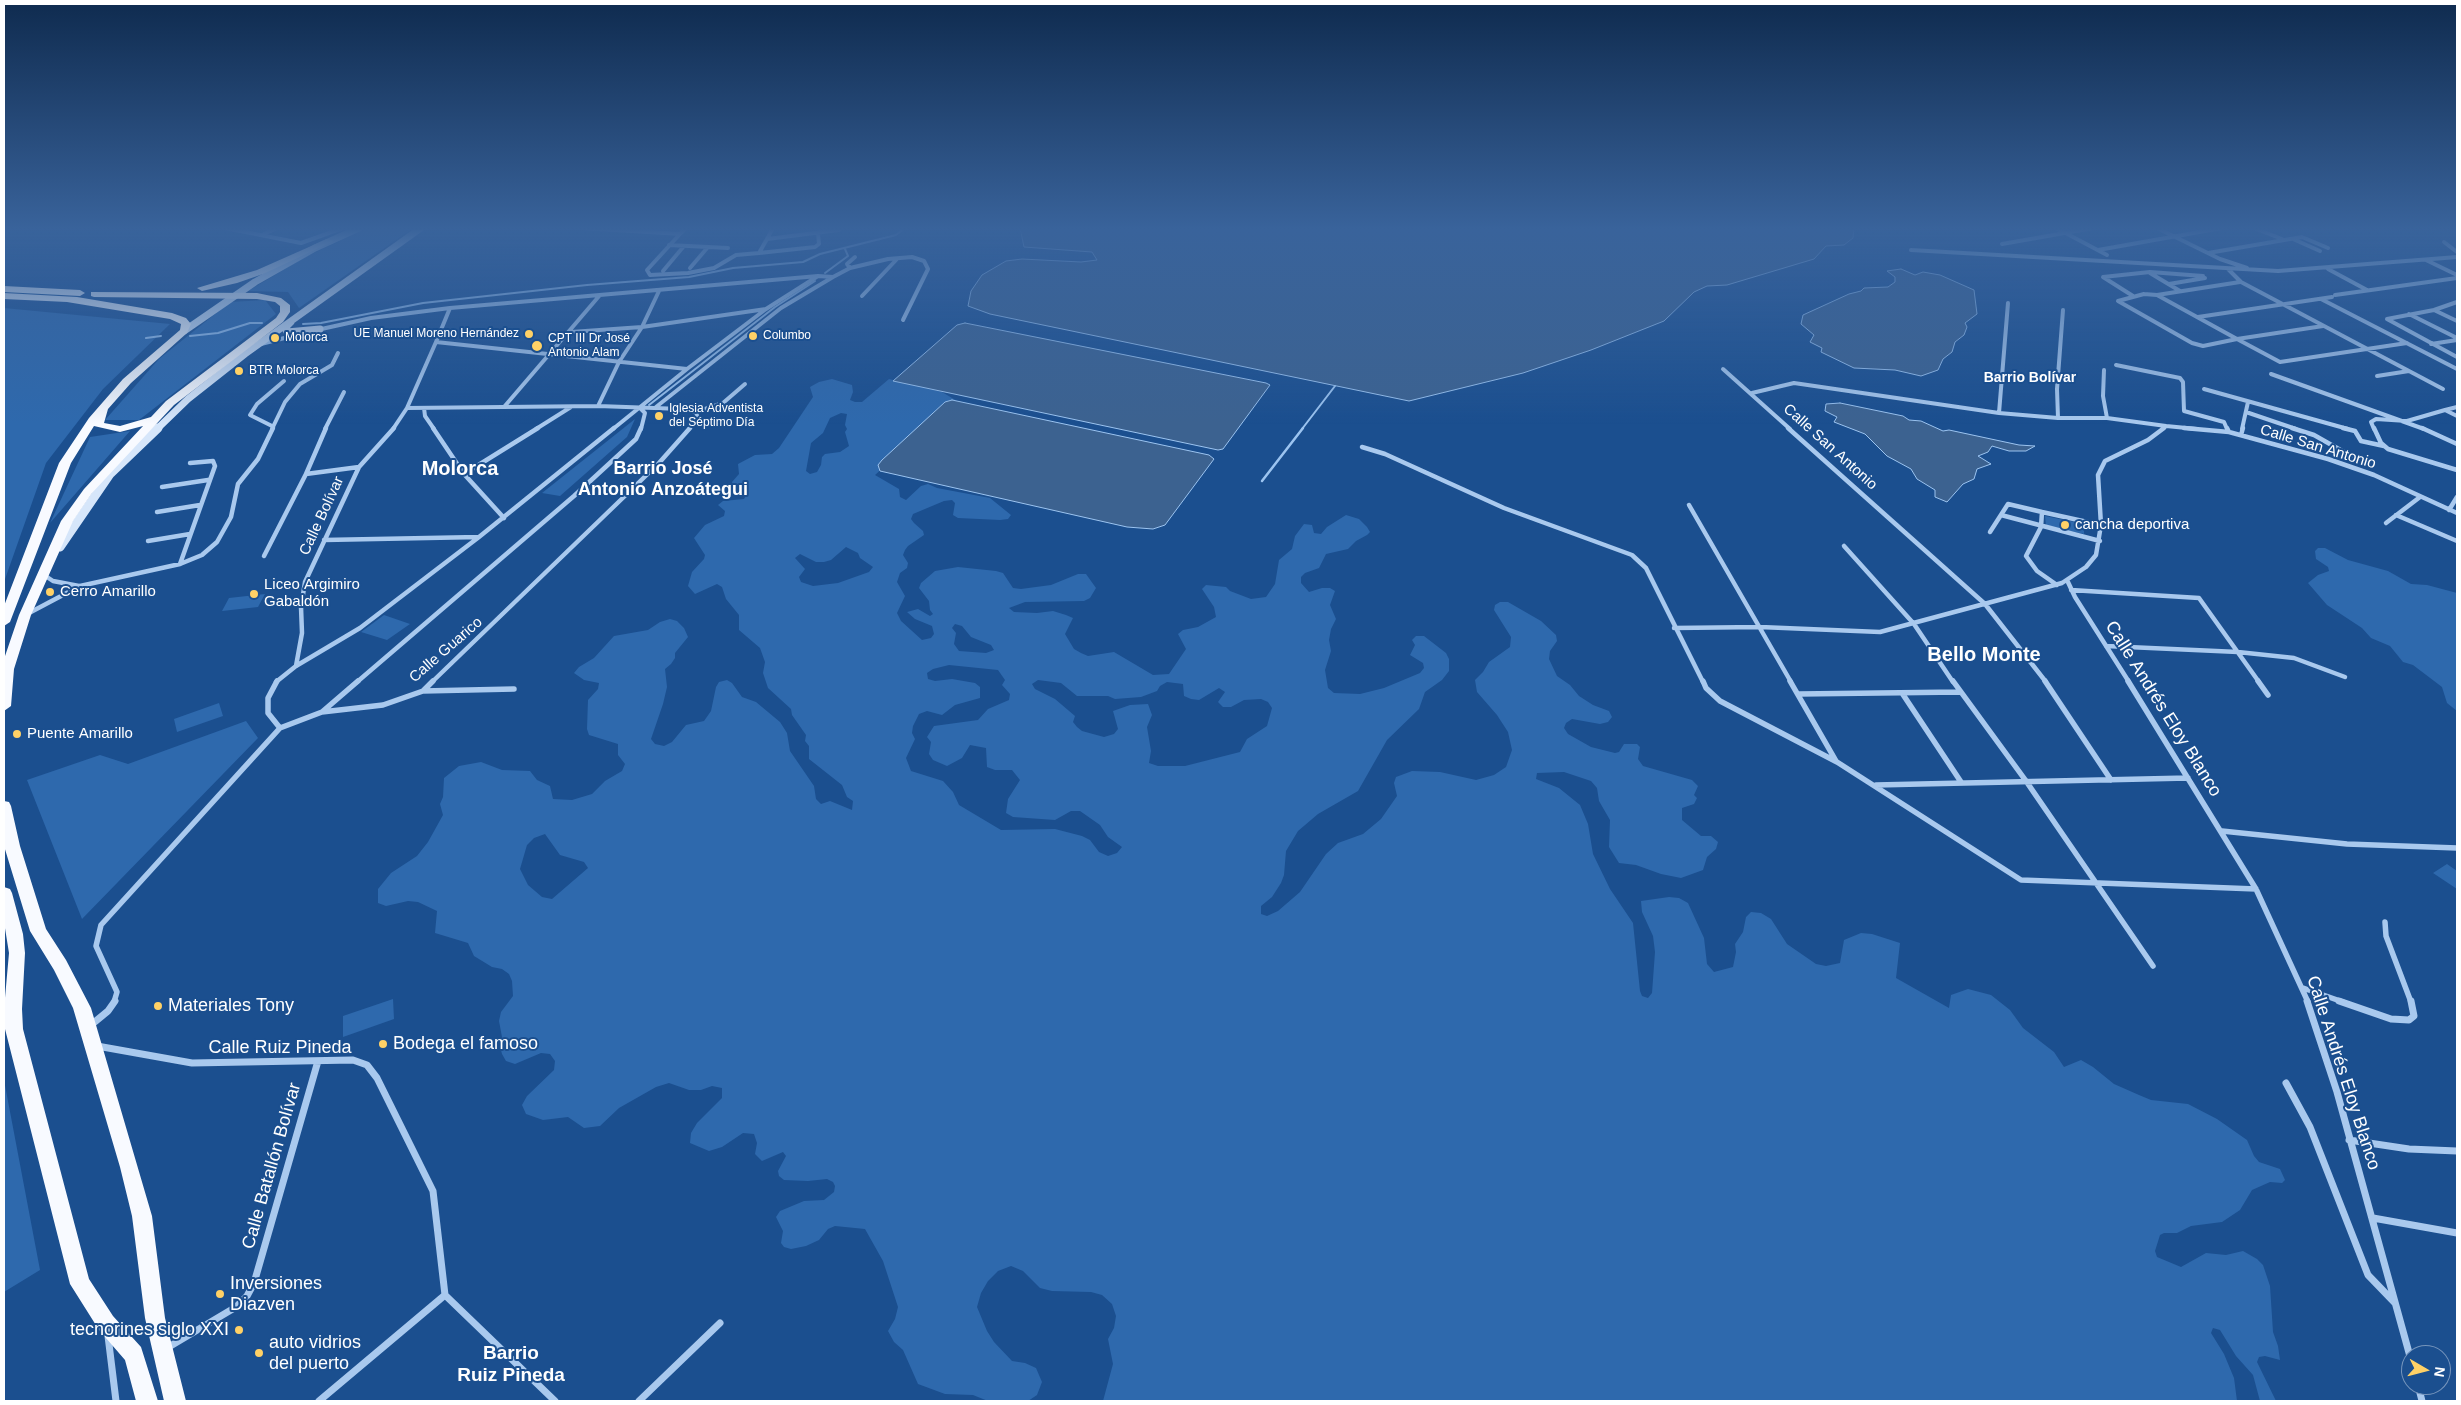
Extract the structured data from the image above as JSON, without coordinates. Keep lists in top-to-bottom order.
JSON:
{
  "streets": {
    "street": [
      "Calle San Antonio",
      "Calle Bolívar",
      "Calle Guarico",
      "Calle Andrés Eloy Blanco",
      "Calle Ruiz Pineda",
      "Calle Batallón Bolívar"
    ]
  },
  "crossings": [
    ["Calle Ruiz Pineda", "Calle Batallón Bolívar"]
  ],
  "districts": [
    "Barrio Bolívar",
    "Molorca",
    "Barrio José Antonio Anzoátegui",
    "Bello Monte",
    "Barrio Ruiz Pineda"
  ],
  "places": [
    "UE Manuel Moreno Hernández",
    "Columbo",
    "Molorca",
    "CPT III Dr José Antonio Alam",
    "BTR Molorca",
    "Iglesia Adventista del Séptimo Día",
    "cancha deportiva",
    "Cerro Amarillo",
    "Liceo Argimiro Gabaldón",
    "Puente Amarillo",
    "Materiales Tony",
    "Bodega el famoso",
    "Inversiones Diazven",
    "tecnorines siglo XXI",
    "auto vidrios del puerto"
  ],
  "north": "right"
}
